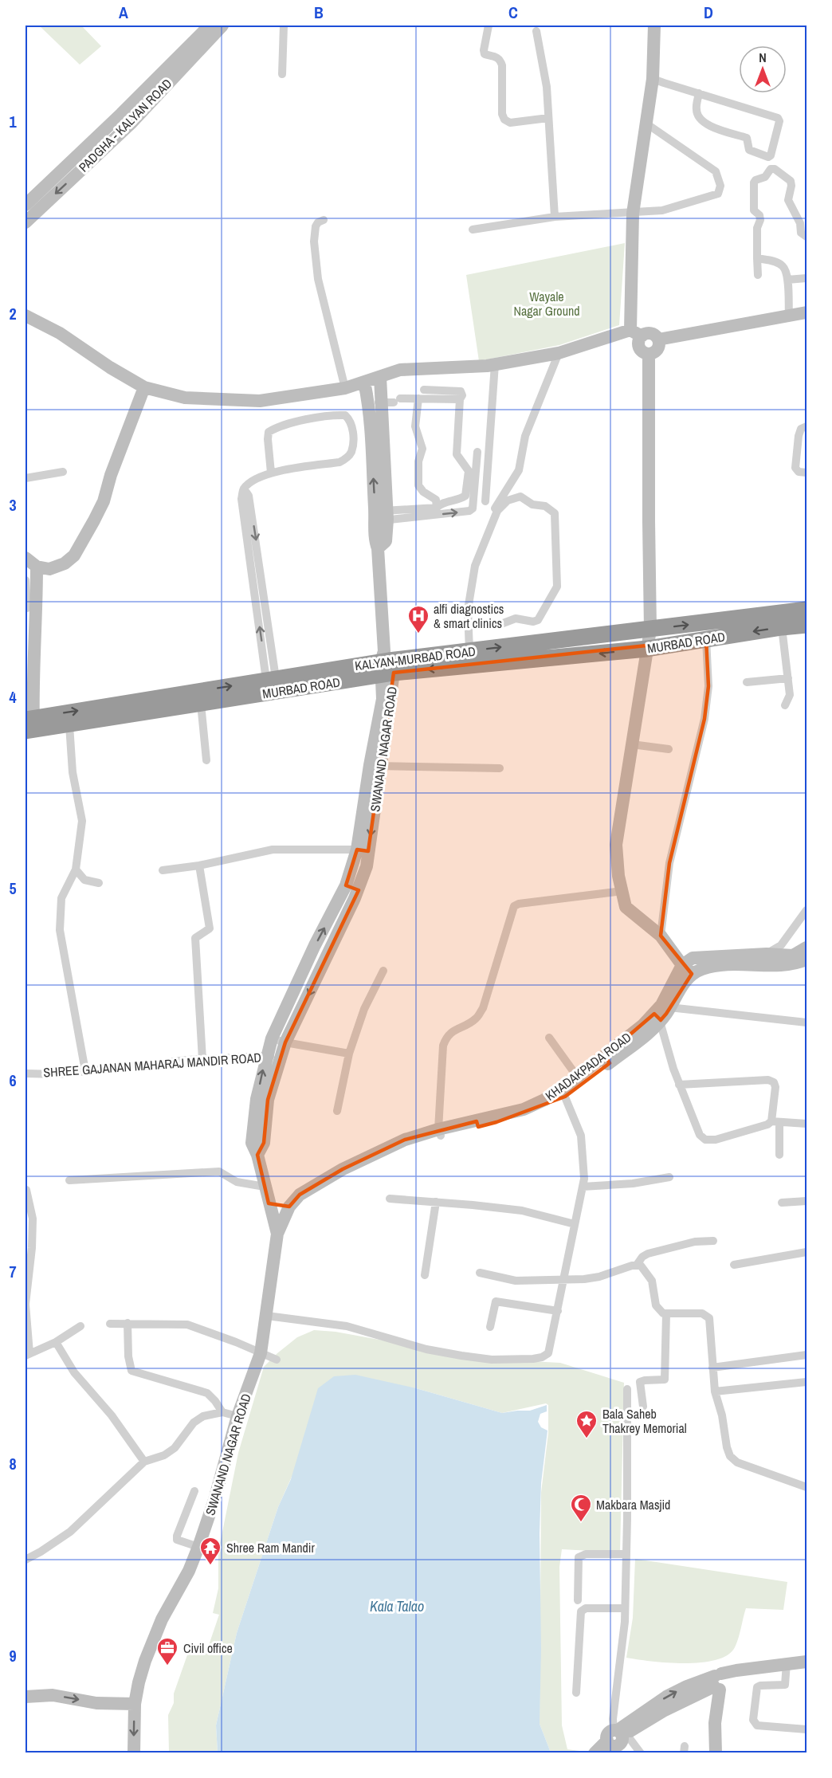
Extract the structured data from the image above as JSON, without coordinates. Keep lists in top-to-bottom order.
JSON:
{
  "streets": {
    "highway": ["MURBAD ROAD", "KALYAN-MURBAD ROAD"],
    "street": [
      "PADGHA - KALYAN ROAD",
      "SWANAND NAGAR ROAD",
      "SHREE GAJANAN MAHARAJ MANDIR ROAD",
      "KHADAKPADA ROAD"
    ]
  },
  "crossings": [
    ["MURBAD ROAD", "KALYAN-MURBAD ROAD"],
    ["MURBAD ROAD", "SWANAND NAGAR ROAD"],
    ["KALYAN-MURBAD ROAD", "SWANAND NAGAR ROAD"],
    ["SWANAND NAGAR ROAD", "SHREE GAJANAN MAHARAJ MANDIR ROAD"]
  ],
  "one_way": ["MURBAD ROAD", "KALYAN-MURBAD ROAD"],
  "water": ["Kala Talao"],
  "parks": ["Wayale Nagar Ground"],
  "places": {
    "hospital": ["alfi diagnostics & smart clinics"],
    "place": ["Bala Saheb Thakrey Memorial"],
    "mosque": ["Makbara Masjid"],
    "temple": ["Shree Ram Mandir"],
    "office": ["Civil office"]
  },
  "north": "top",
  "grid": {
    "columns": [
      "A",
      "B",
      "C",
      "D"
    ],
    "rows": [
      "1",
      "2",
      "3",
      "4",
      "5",
      "6",
      "7",
      "8",
      "9"
    ]
  }
}
